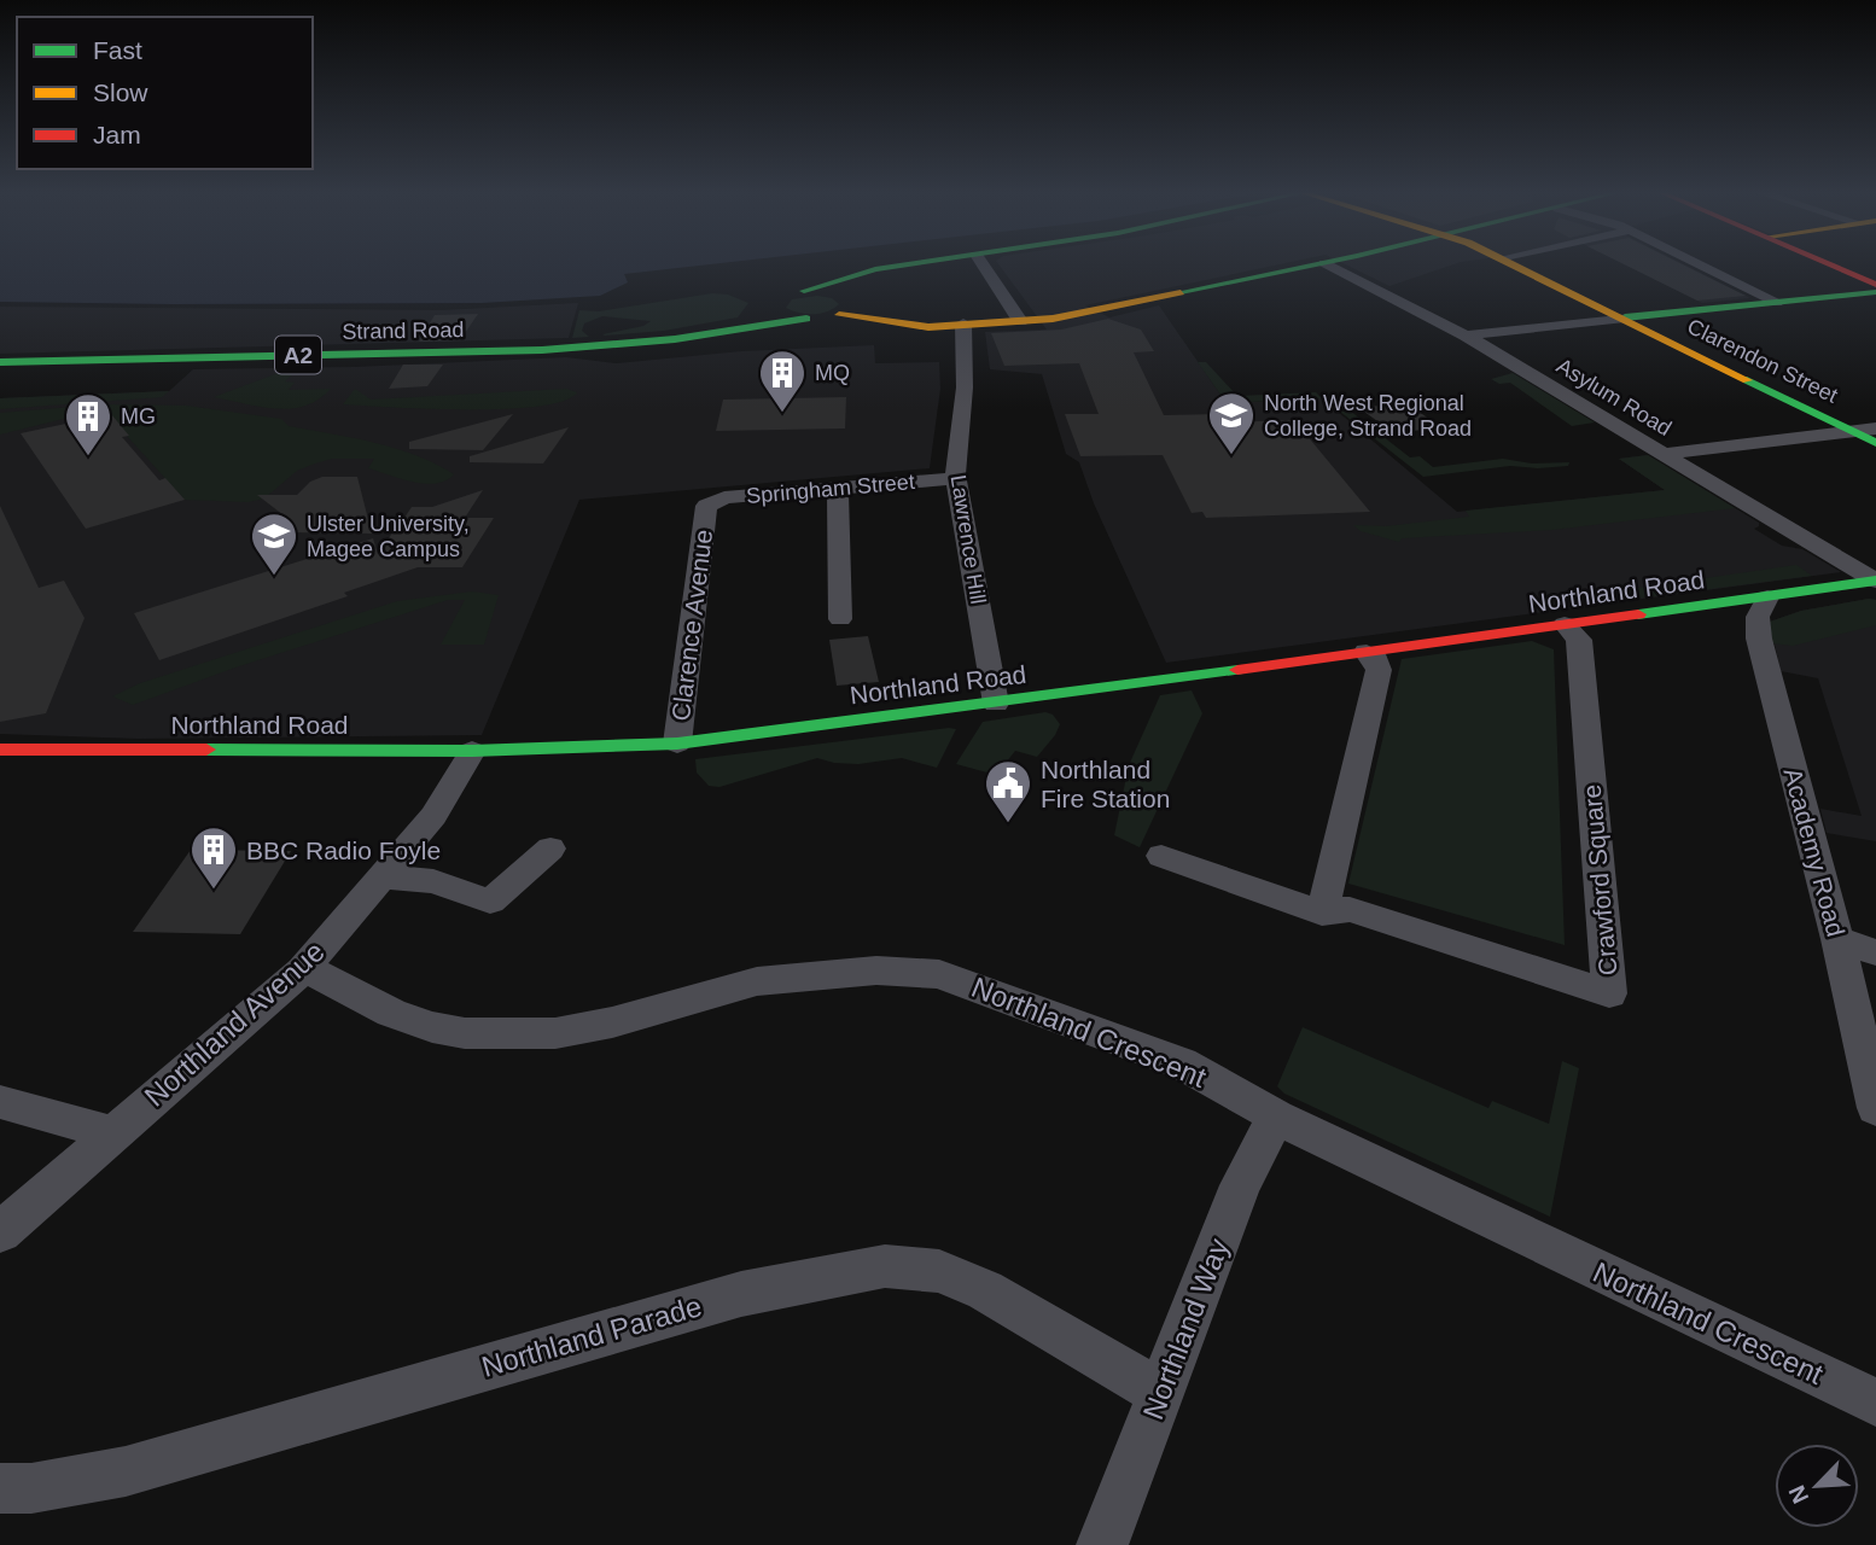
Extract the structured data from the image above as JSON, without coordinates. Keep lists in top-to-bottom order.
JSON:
{
  "streets": {
    "main road": [
      "Strand Road",
      "A2",
      "Clarendon Street",
      "Northland Road"
    ],
    "street": [
      "Asylum Road",
      "Springham Street",
      "Lawrence Hill",
      "Clarence Avenue",
      "Academy Road",
      "Crawford Square",
      "Northland Avenue",
      "Northland Crescent",
      "Northland Way",
      "Northland Parade"
    ]
  },
  "crossings": [
    ["Strand Road", "A2"],
    ["A2", "Lawrence Hill"],
    ["Asylum Road", "Northland Road"],
    ["Springham Street", "Lawrence Hill"],
    ["Springham Street", "Clarence Avenue"],
    ["Lawrence Hill", "Northland Road"],
    ["Northland Road", "Clarence Avenue"],
    ["Northland Road", "Academy Road"],
    ["Northland Road", "Crawford Square"],
    ["Northland Road", "Northland Avenue"],
    ["Northland Avenue", "Northland Crescent"],
    ["Northland Crescent", "Northland Way"],
    ["Northland Way", "Northland Parade"]
  ],
  "places": {
    "building": ["MQ", "MG", "BBC Radio Foyle"],
    "school or university": ["North West Regional College, Strand Road", "Ulster University, Magee Campus"],
    "public building": ["Northland Fire Station"]
  },
  "legend": ["Fast", "Slow", "Jam"],
  "north": "bottom left"
}
